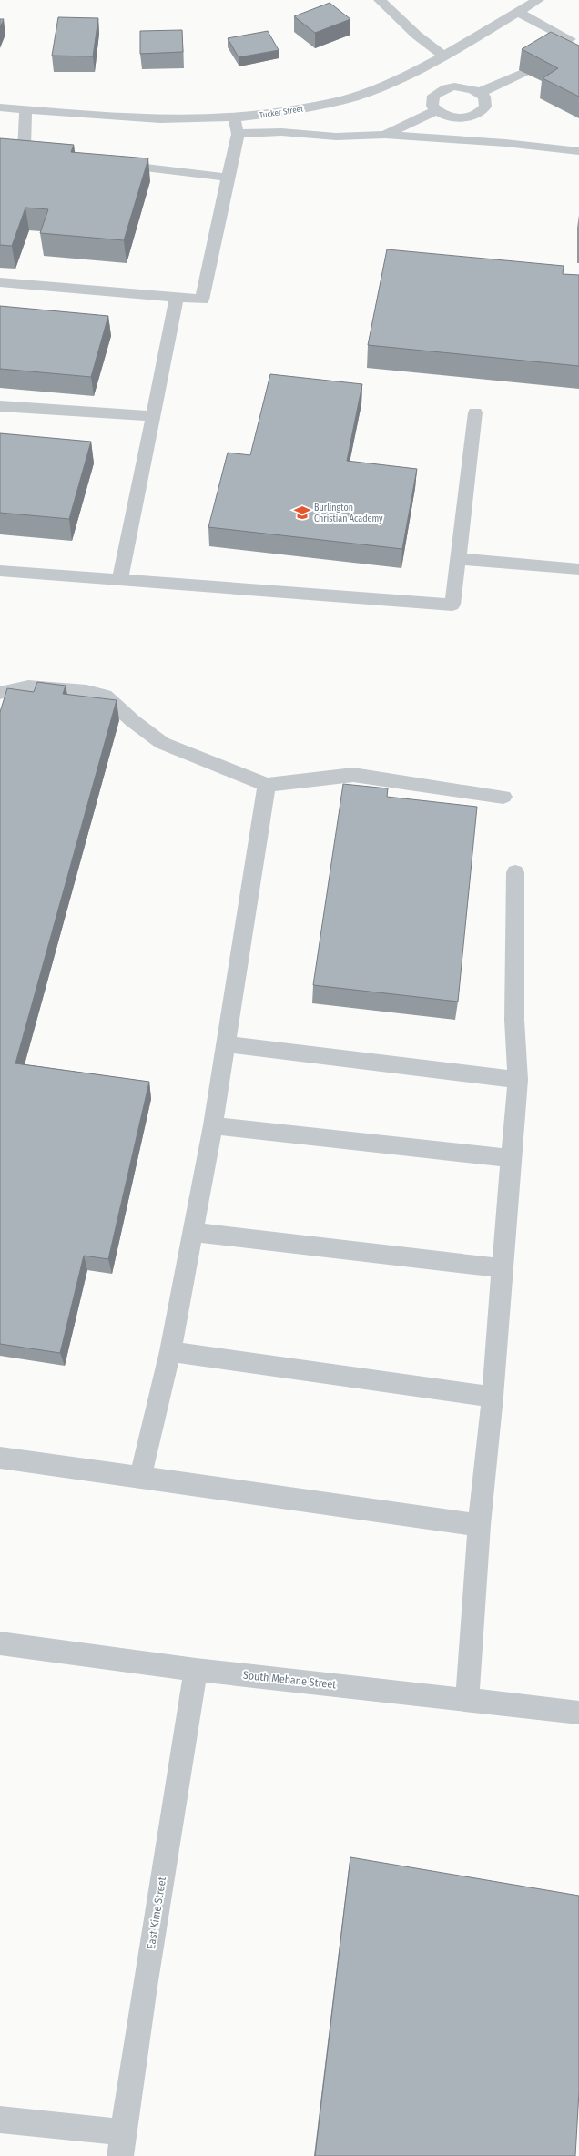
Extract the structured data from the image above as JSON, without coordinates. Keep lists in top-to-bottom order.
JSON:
{
  "streets": {
    "street": ["Tucker Street", "South Mebane Street", "East Kime Street"]
  },
  "crossings": [
    ["South Mebane Street", "East Kime Street"]
  ],
  "places": {
    "school or university": ["Burlington Christian Academy"]
  }
}
